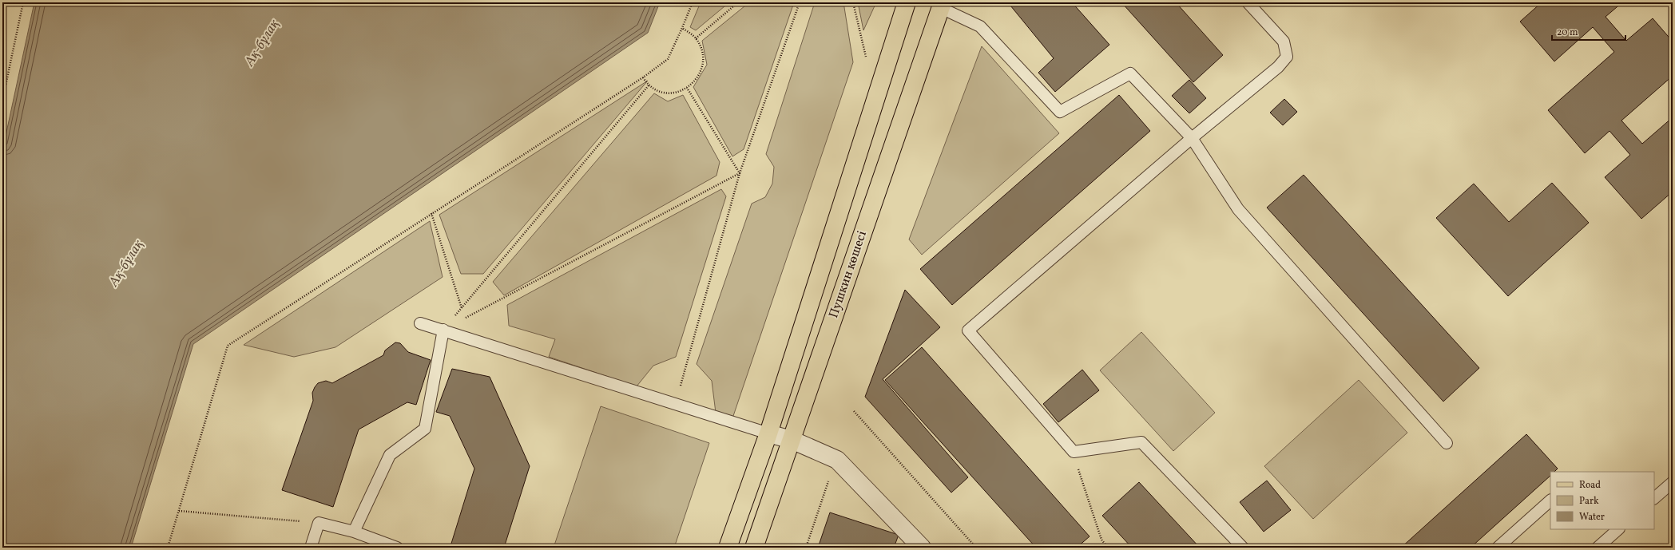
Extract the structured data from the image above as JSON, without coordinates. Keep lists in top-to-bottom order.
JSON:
{
  "streets": {
    "main road": ["Пушкин көшесі"]
  },
  "water": ["Ақ-бұлақ"],
  "legend": ["Road", "Park", "Water"],
  "scale_bar": "20 m"
}
